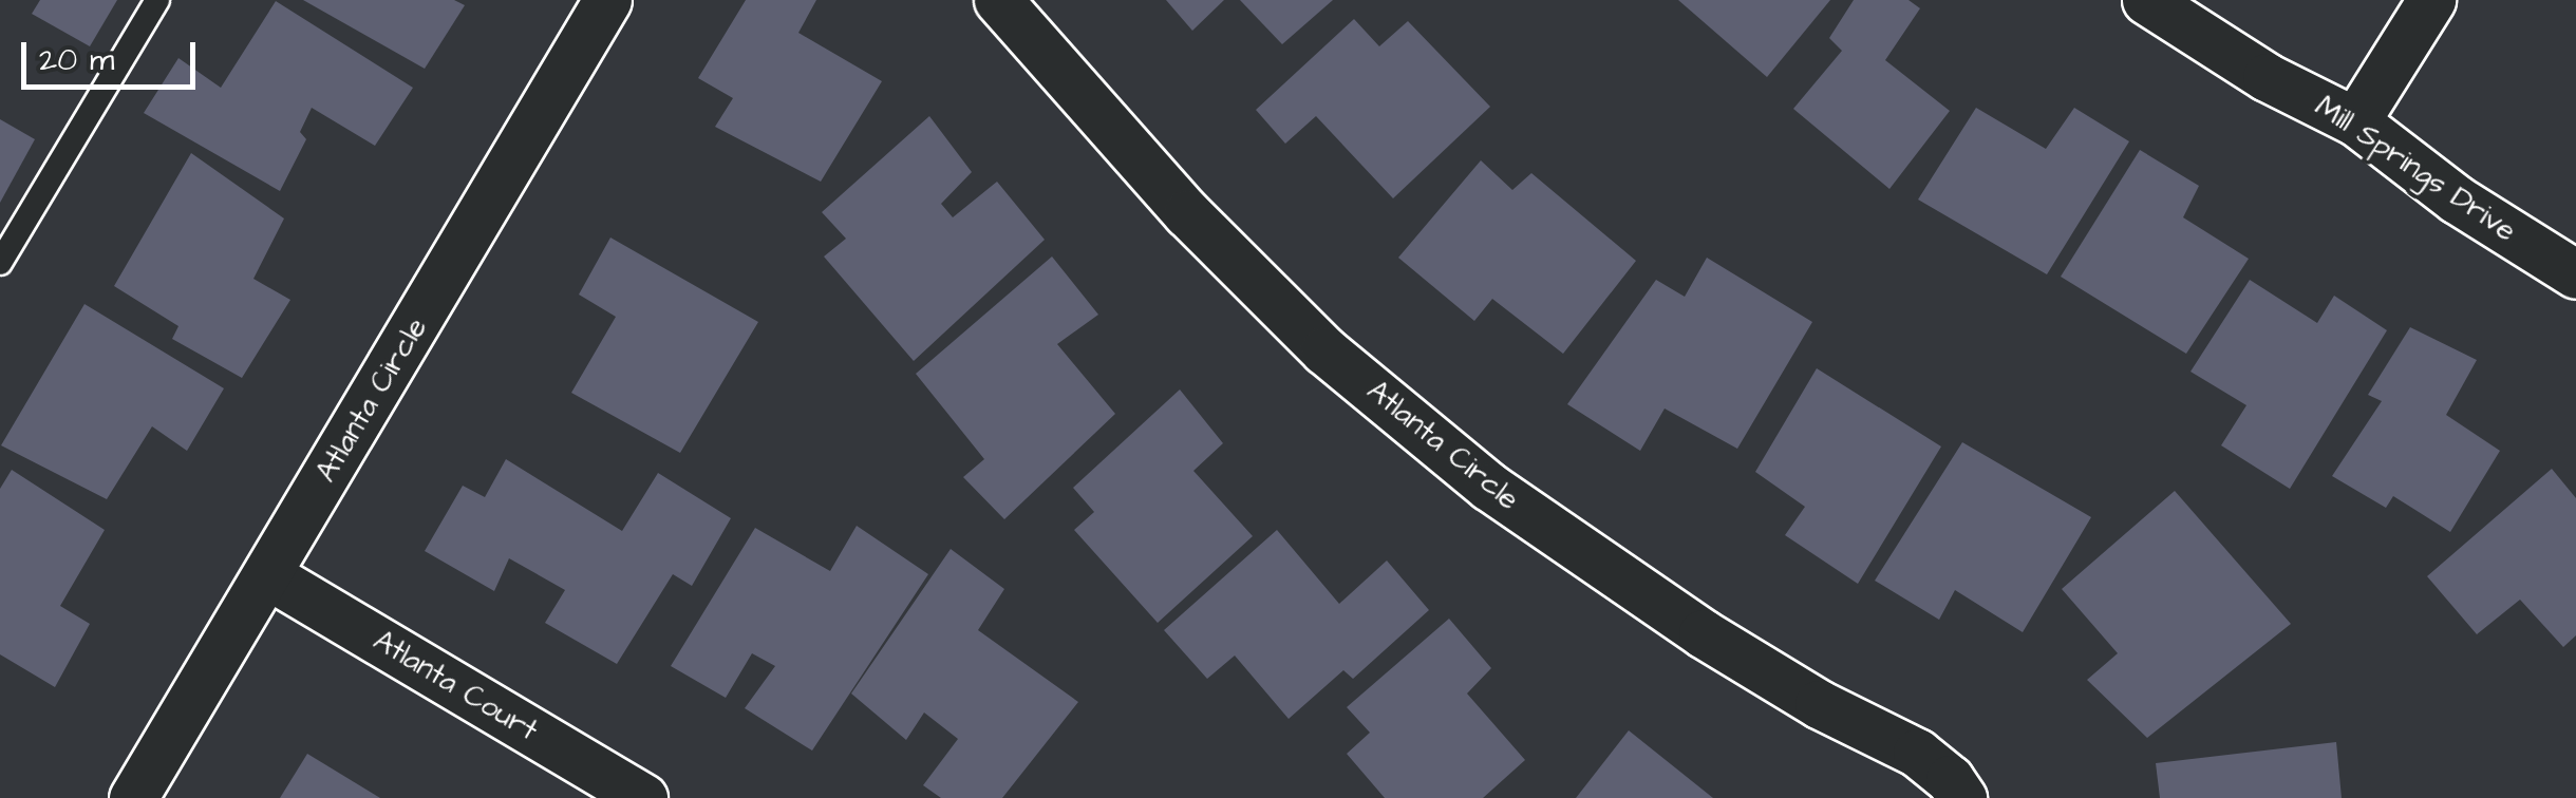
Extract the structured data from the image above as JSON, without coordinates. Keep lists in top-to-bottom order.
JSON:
{
  "streets": {
    "street": ["Mill Springs Drive", "Atlanta Circle", "Atlanta Court"]
  },
  "crossings": [
    ["Atlanta Circle", "Atlanta Court"]
  ],
  "scale_bar": "20 m"
}
